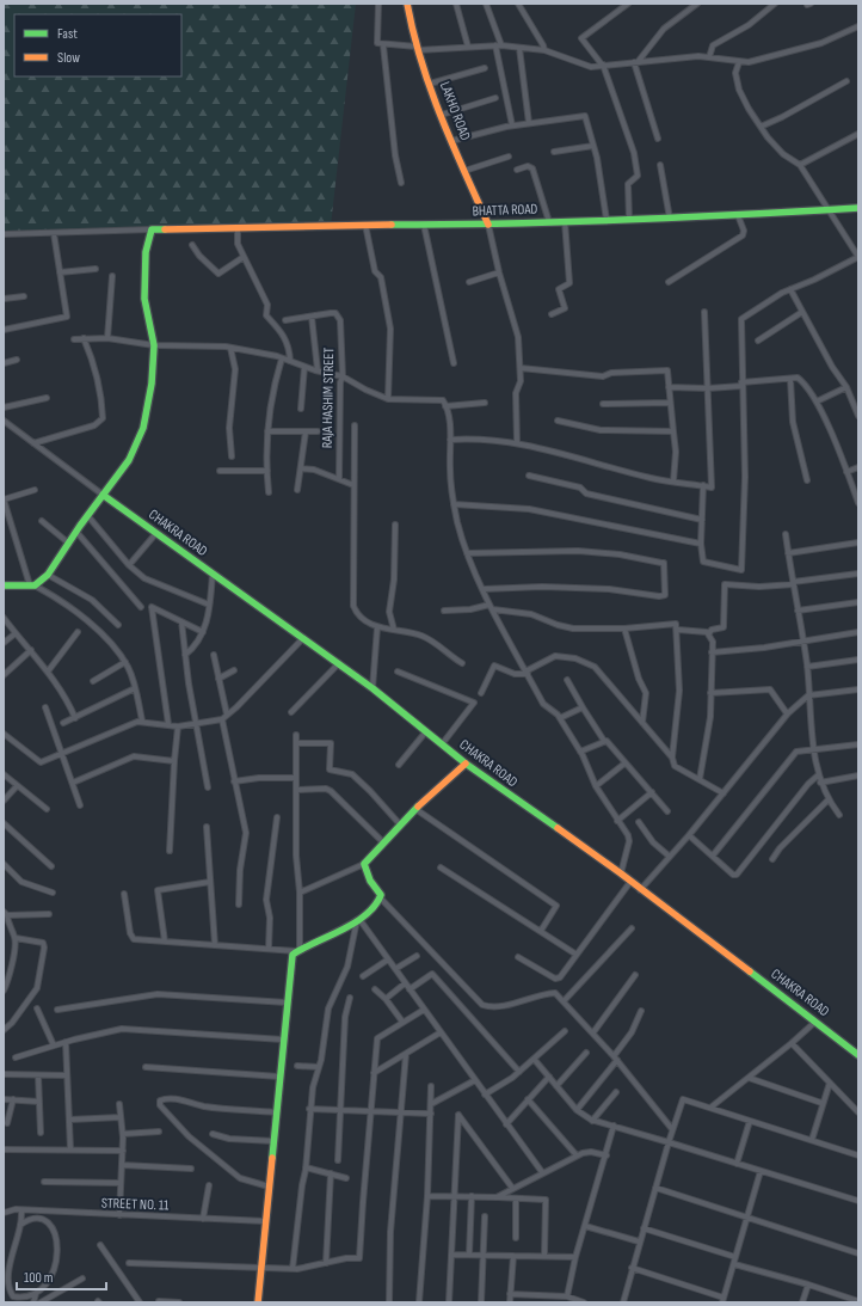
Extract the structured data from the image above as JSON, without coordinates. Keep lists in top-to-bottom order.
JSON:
{
  "streets": {
    "main road": ["LAKHO ROAD", "BHATTA ROAD", "CHAKRA ROAD"],
    "street": ["RAJA HASHIM STREET", "STREET NO. 11"]
  },
  "crossings": [
    ["LAKHO ROAD", "BHATTA ROAD"]
  ],
  "legend": ["Fast", "Slow"],
  "scale_bar": "100 m"
}
